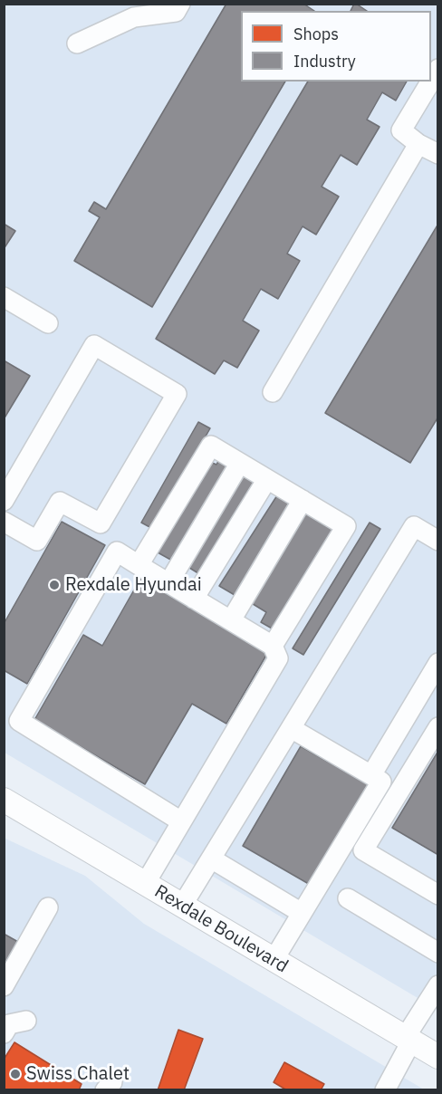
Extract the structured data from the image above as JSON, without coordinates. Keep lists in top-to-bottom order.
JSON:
{
  "streets": {
    "main road": ["Rexdale Boulevard"]
  },
  "places": ["Rexdale Hyundai", "Swiss Chalet"],
  "legend": ["Shops", "Industry"]
}
